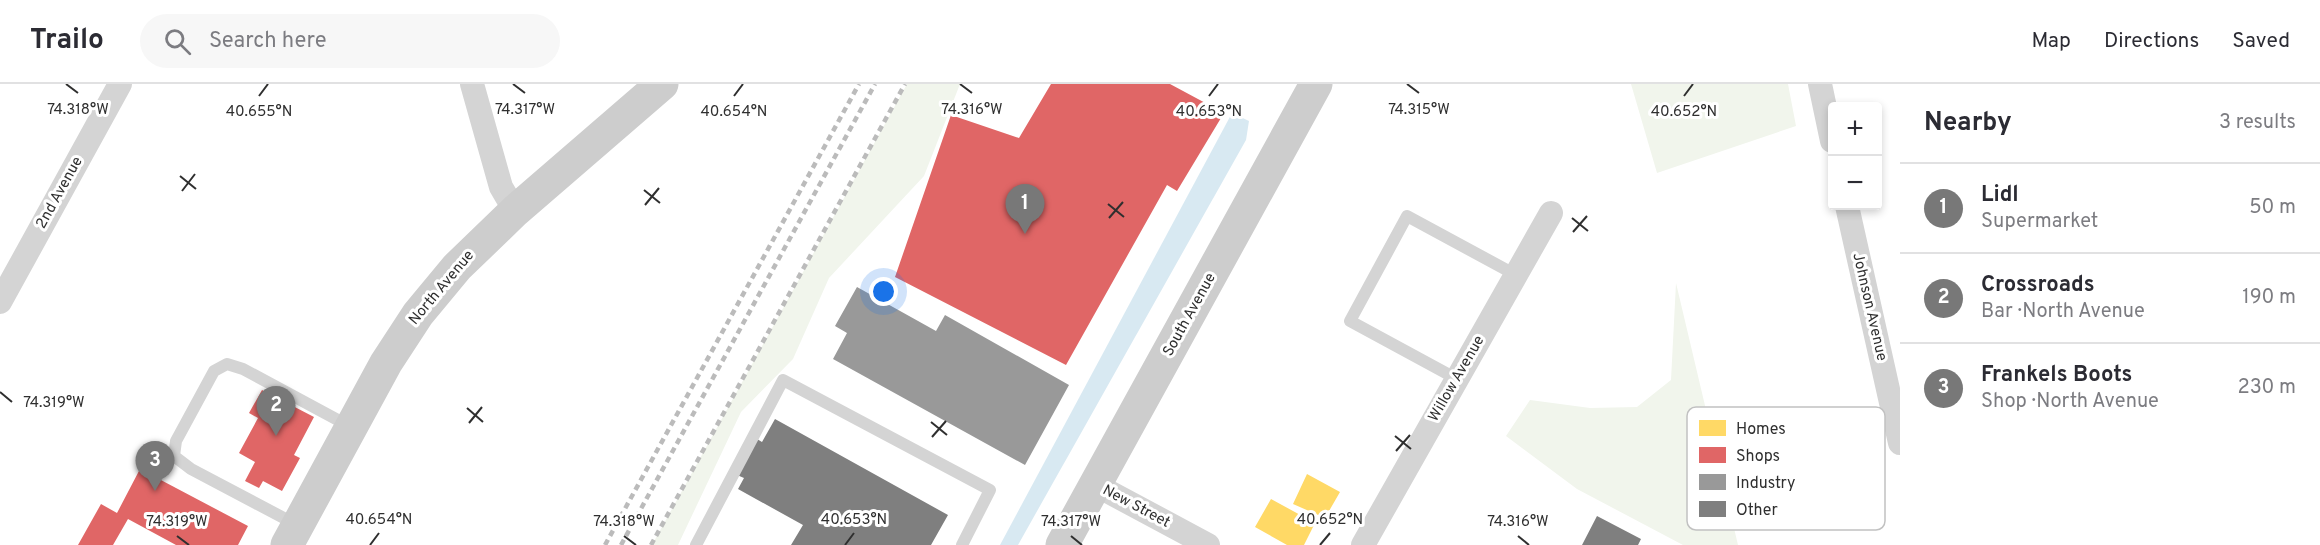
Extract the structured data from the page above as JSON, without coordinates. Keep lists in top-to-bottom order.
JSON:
{
  "streets": {
    "main road": ["North Avenue", "South Avenue"],
    "street": [
      "2nd Avenue",
      "Johnson Avenue",
      "Willow Avenue",
      "New Street"
    ]
  },
  "crossings": [
    ["South Avenue", "New Street"]
  ],
  "legend": [
    "Homes",
    "Shops",
    "Industry",
    "Other"
  ],
  "page": {
    "header": "Trailo",
    "search": "Search here",
    "nav": ["Map", "Directions", "Saved"],
    "heading": ["Nearby", "3 results"],
    "map_buttons": ["+", "−"],
    "list": [
      {
        "mark": "1",
        "name": "Lidl",
        "note": "Supermarket",
        "value": "50 m"
      },
      {
        "mark": "2",
        "name": "Crossroads",
        "note": "Bar · North Avenue",
        "value": "190 m"
      },
      {
        "mark": "3",
        "name": "Frankels Boots",
        "note": "Shop · North Avenue",
        "value": "230 m"
      }
    ],
    "pins": ["1", "2", "3"]
  },
  "coordinates": [
    "74.318°W",
    "74.317°W",
    "74.316°W",
    "74.315°W",
    "40.655°N",
    "40.654°N",
    "40.653°N",
    "40.652°N",
    "74.319°W"
  ]
}
